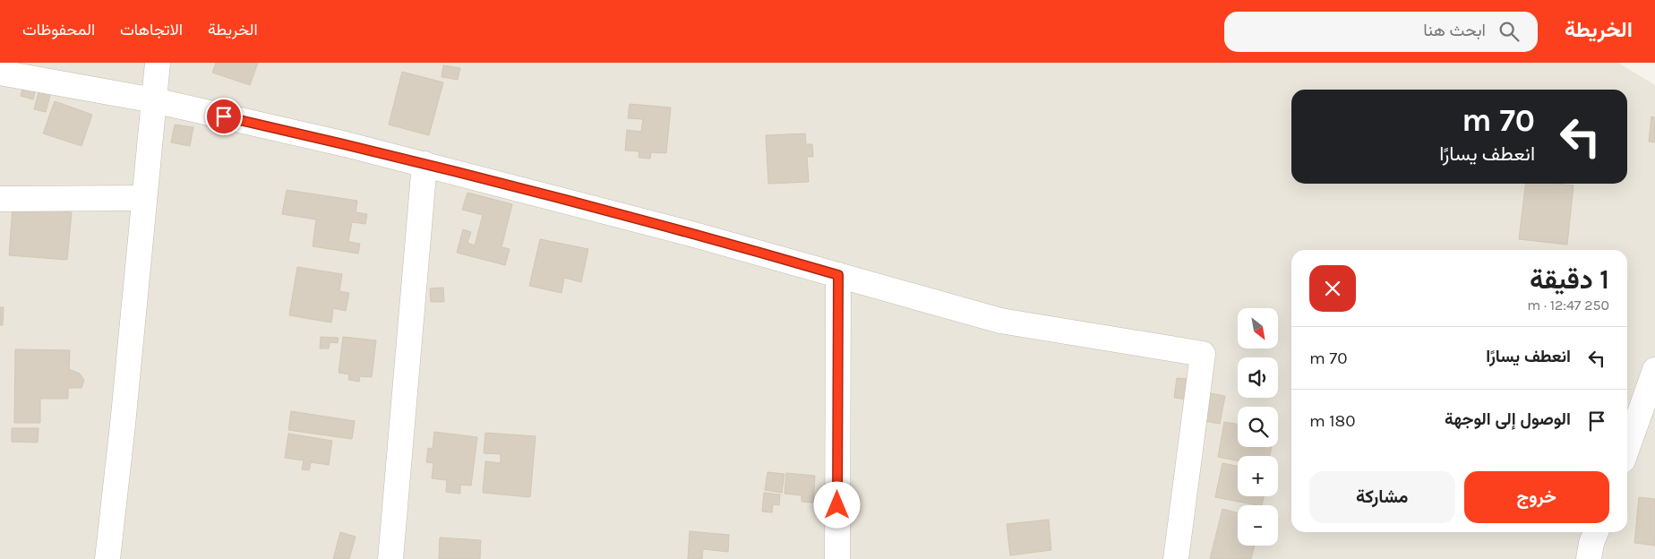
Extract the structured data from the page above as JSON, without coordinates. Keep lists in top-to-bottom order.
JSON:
{
  "north": "bottom right",
  "page": {
    "header": "الخريطة",
    "search": "ابحث هنا",
    "nav": ["الخريطة", "الاتجاهات", "المحفوظات"],
    "turn": ["70 m", "انعطف يسارًا"],
    "heading": ["1 دقيقة", "250 m · 12:47"],
    "map_buttons": ["+", "−"],
    "list": [
      {
        "name": "انعطف يسارًا",
        "value": "70 m"
      },
      {
        "name": "الوصول إلى الوجهة",
        "value": "180 m"
      }
    ],
    "buttons": ["خروج", "مشاركة"]
  }
}
